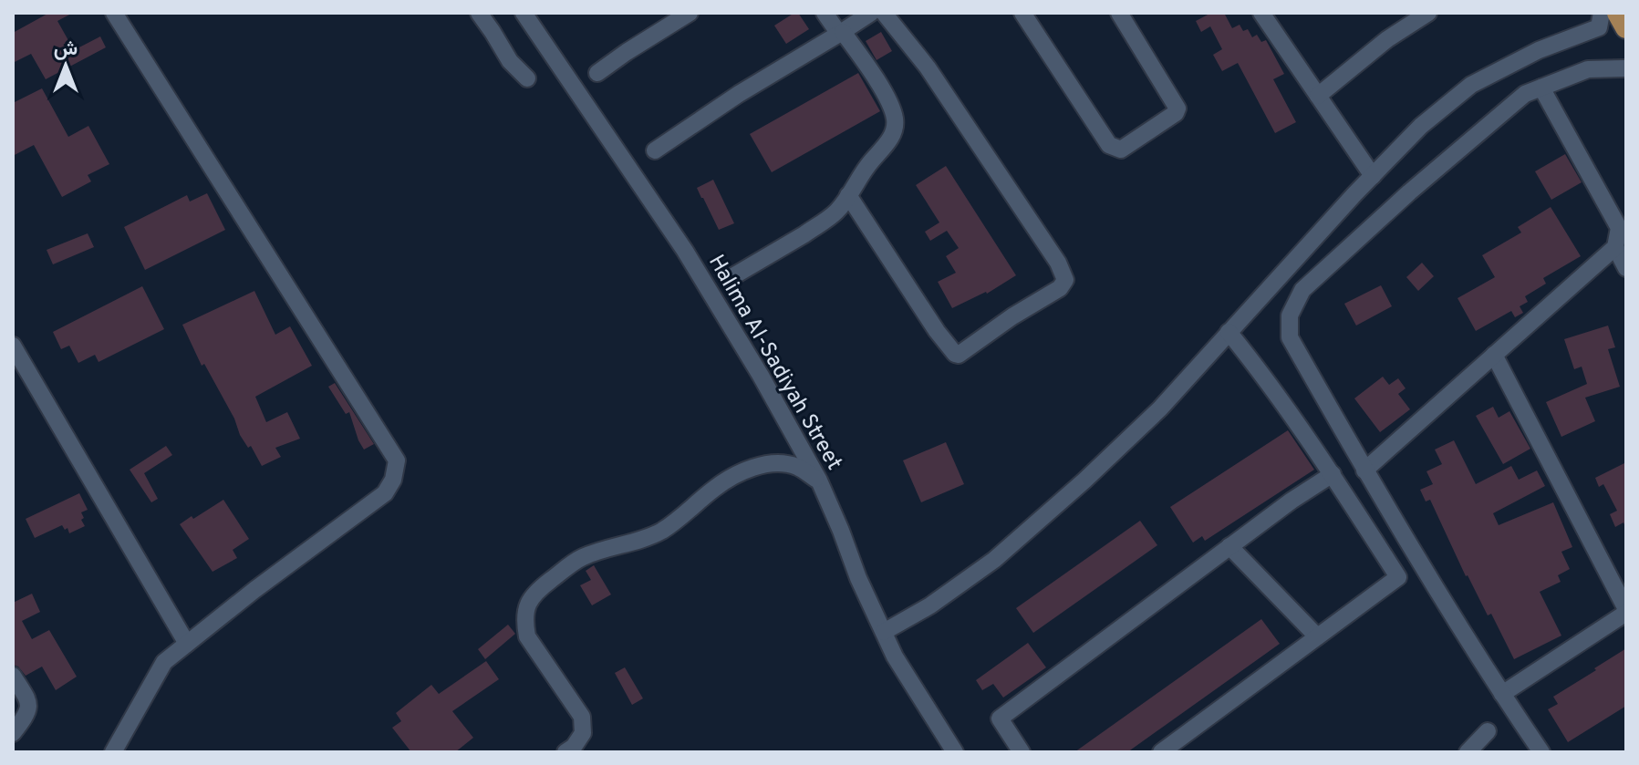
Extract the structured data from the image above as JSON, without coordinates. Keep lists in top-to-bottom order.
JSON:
{
  "streets": {
    "street": ["Halima Al-Sadiyah Street"]
  },
  "north": "top"
}
